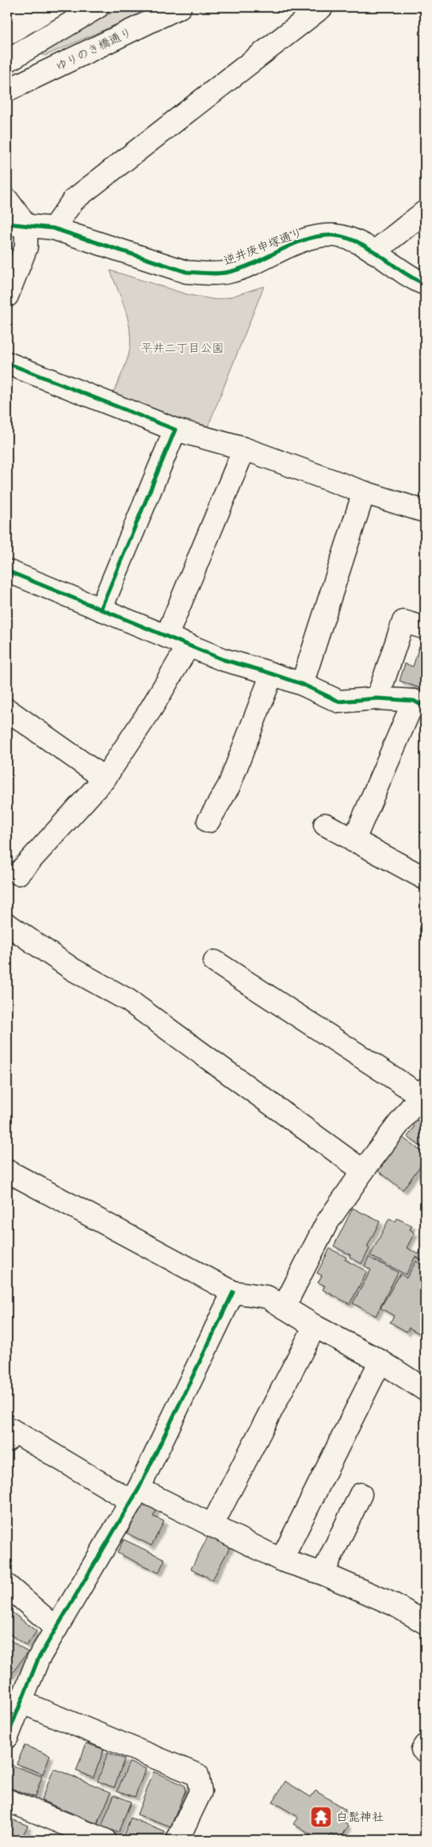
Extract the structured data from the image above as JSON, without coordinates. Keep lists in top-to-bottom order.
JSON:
{
  "streets": {
    "street": ["ゆりのき橋通り", "逆井庚申塚通り"]
  },
  "parks": ["平井二丁目公園"],
  "places": {
    "temple": ["白髭神社"]
  }
}
